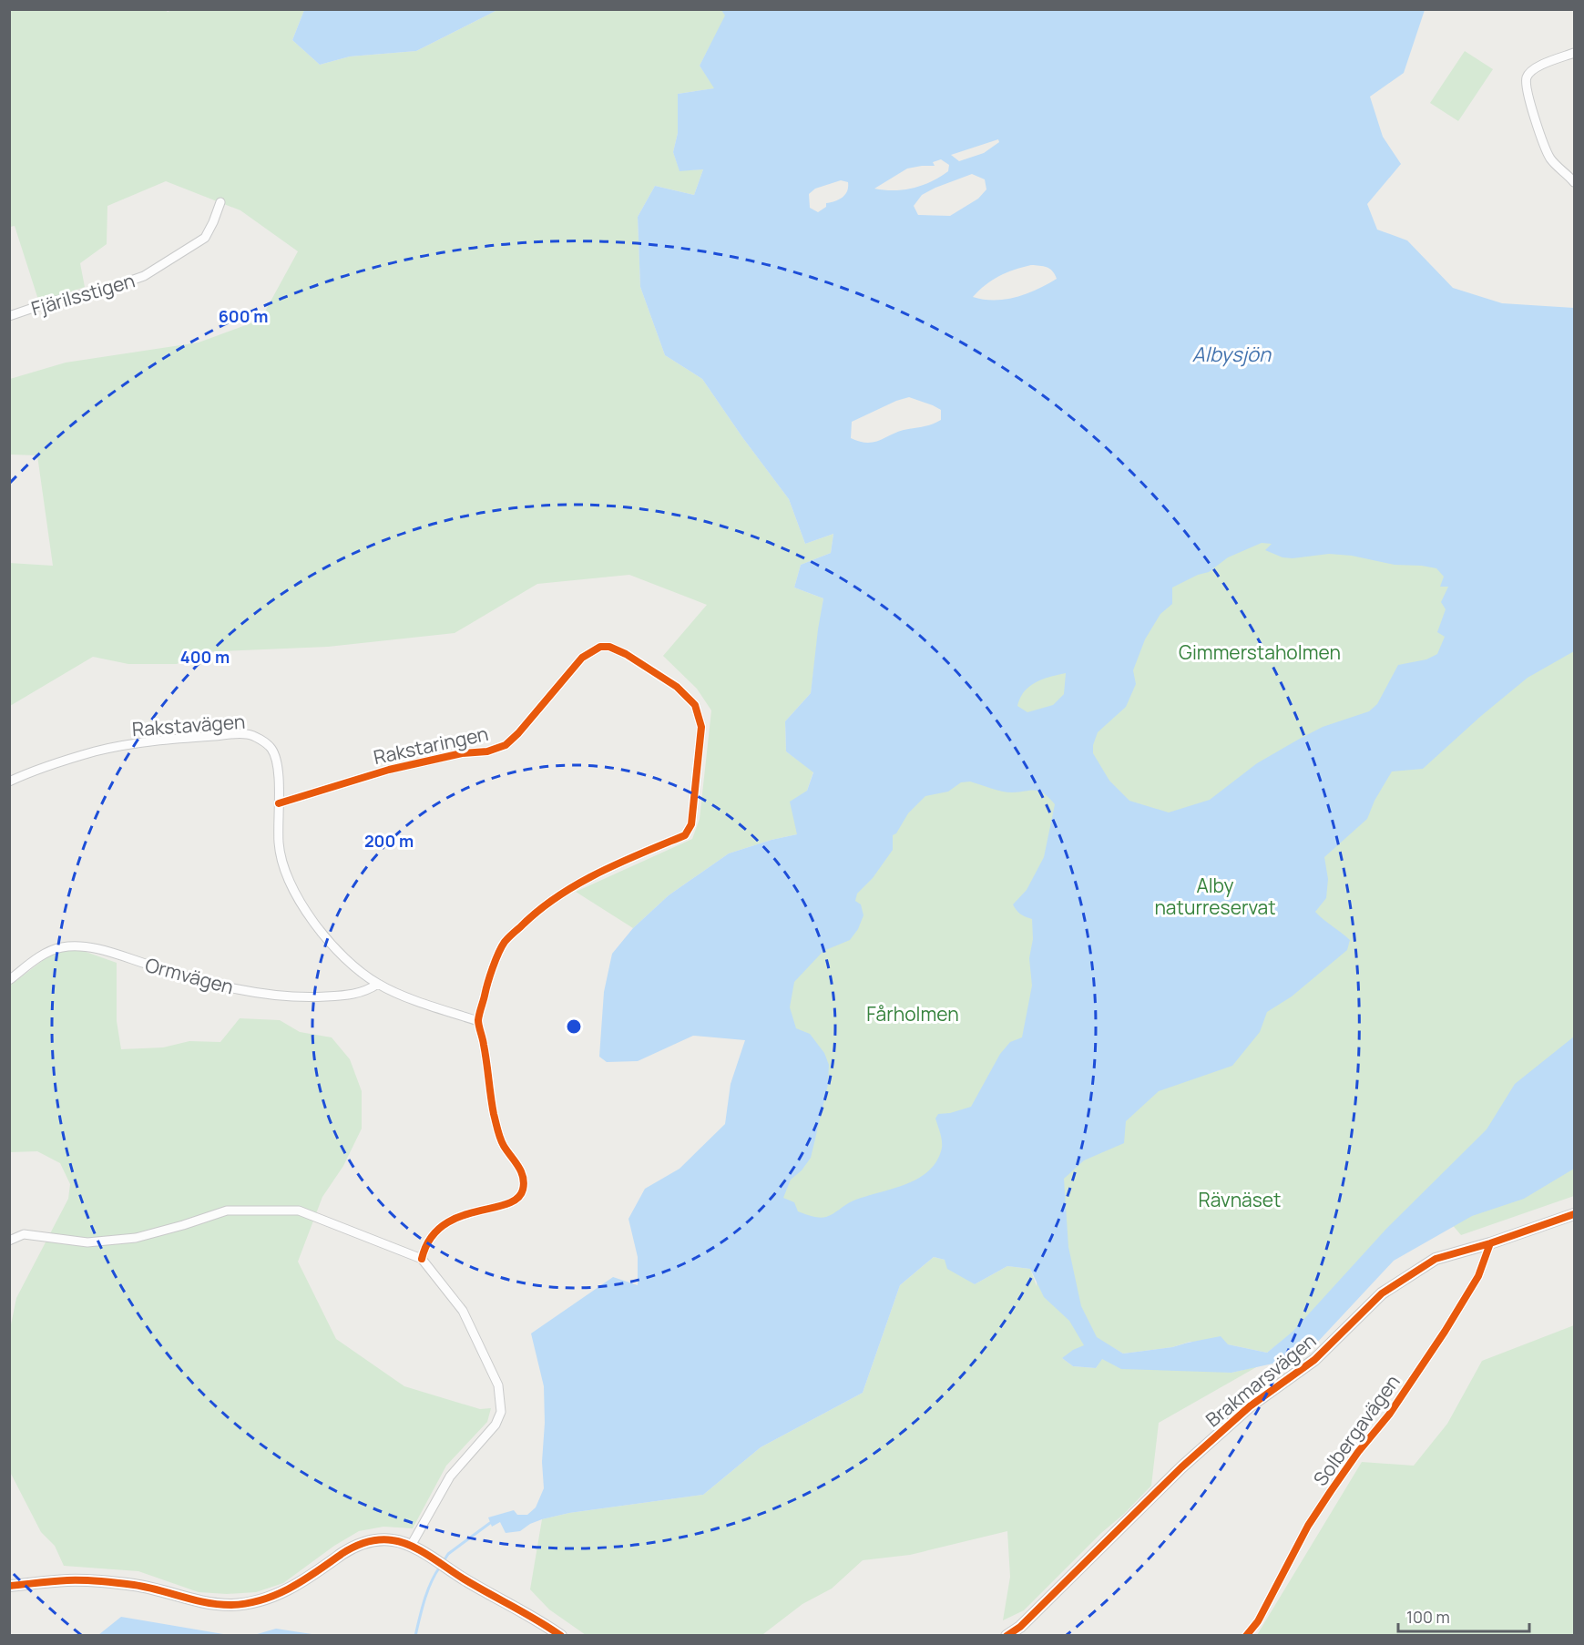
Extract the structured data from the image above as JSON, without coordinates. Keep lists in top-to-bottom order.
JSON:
{
  "streets": {
    "street": [
      "Fjärilsstigen",
      "Rakstavägen",
      "Rakstaringen",
      "Ormvägen",
      "Brakmarsvägen",
      "Solbergavägen"
    ]
  },
  "crossings": [
    ["Rakstavägen", "Rakstaringen"],
    ["Rakstavägen", "Ormvägen"],
    ["Brakmarsvägen", "Solbergavägen"]
  ],
  "water": ["Albysjön"],
  "parks": [
    "Gimmerstaholmen",
    "Alby naturreservat",
    "Fårholmen",
    "Rävnäset"
  ],
  "scale_bar": "100 m",
  "rings": ["600 m", "400 m", "200 m"]
}
